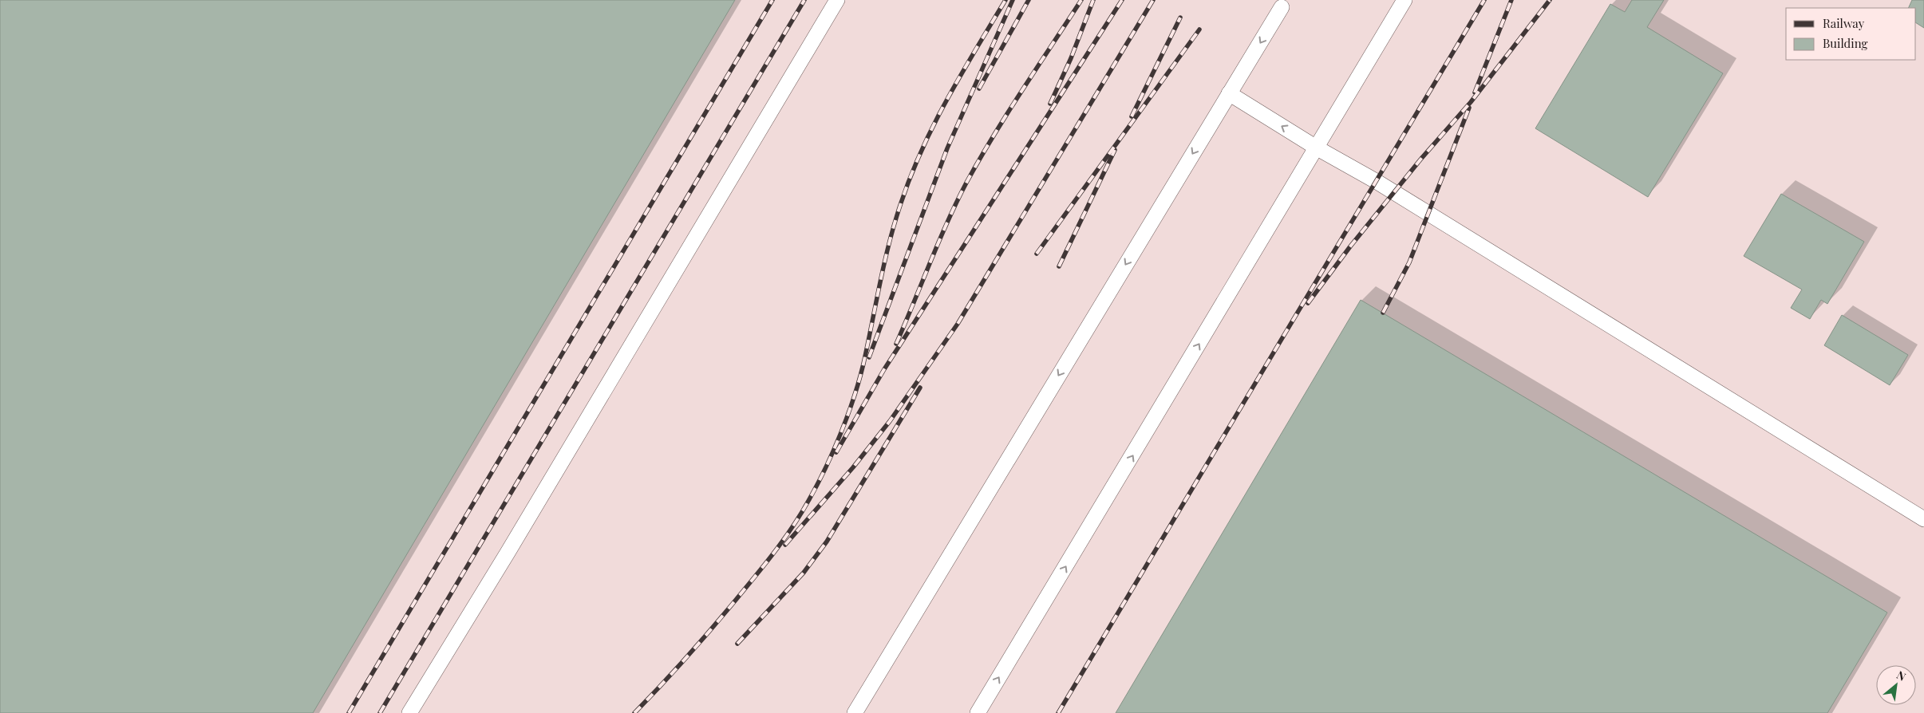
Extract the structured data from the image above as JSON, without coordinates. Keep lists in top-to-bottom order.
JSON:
{
  "legend": ["Railway", "Building"],
  "north": "top right"
}
